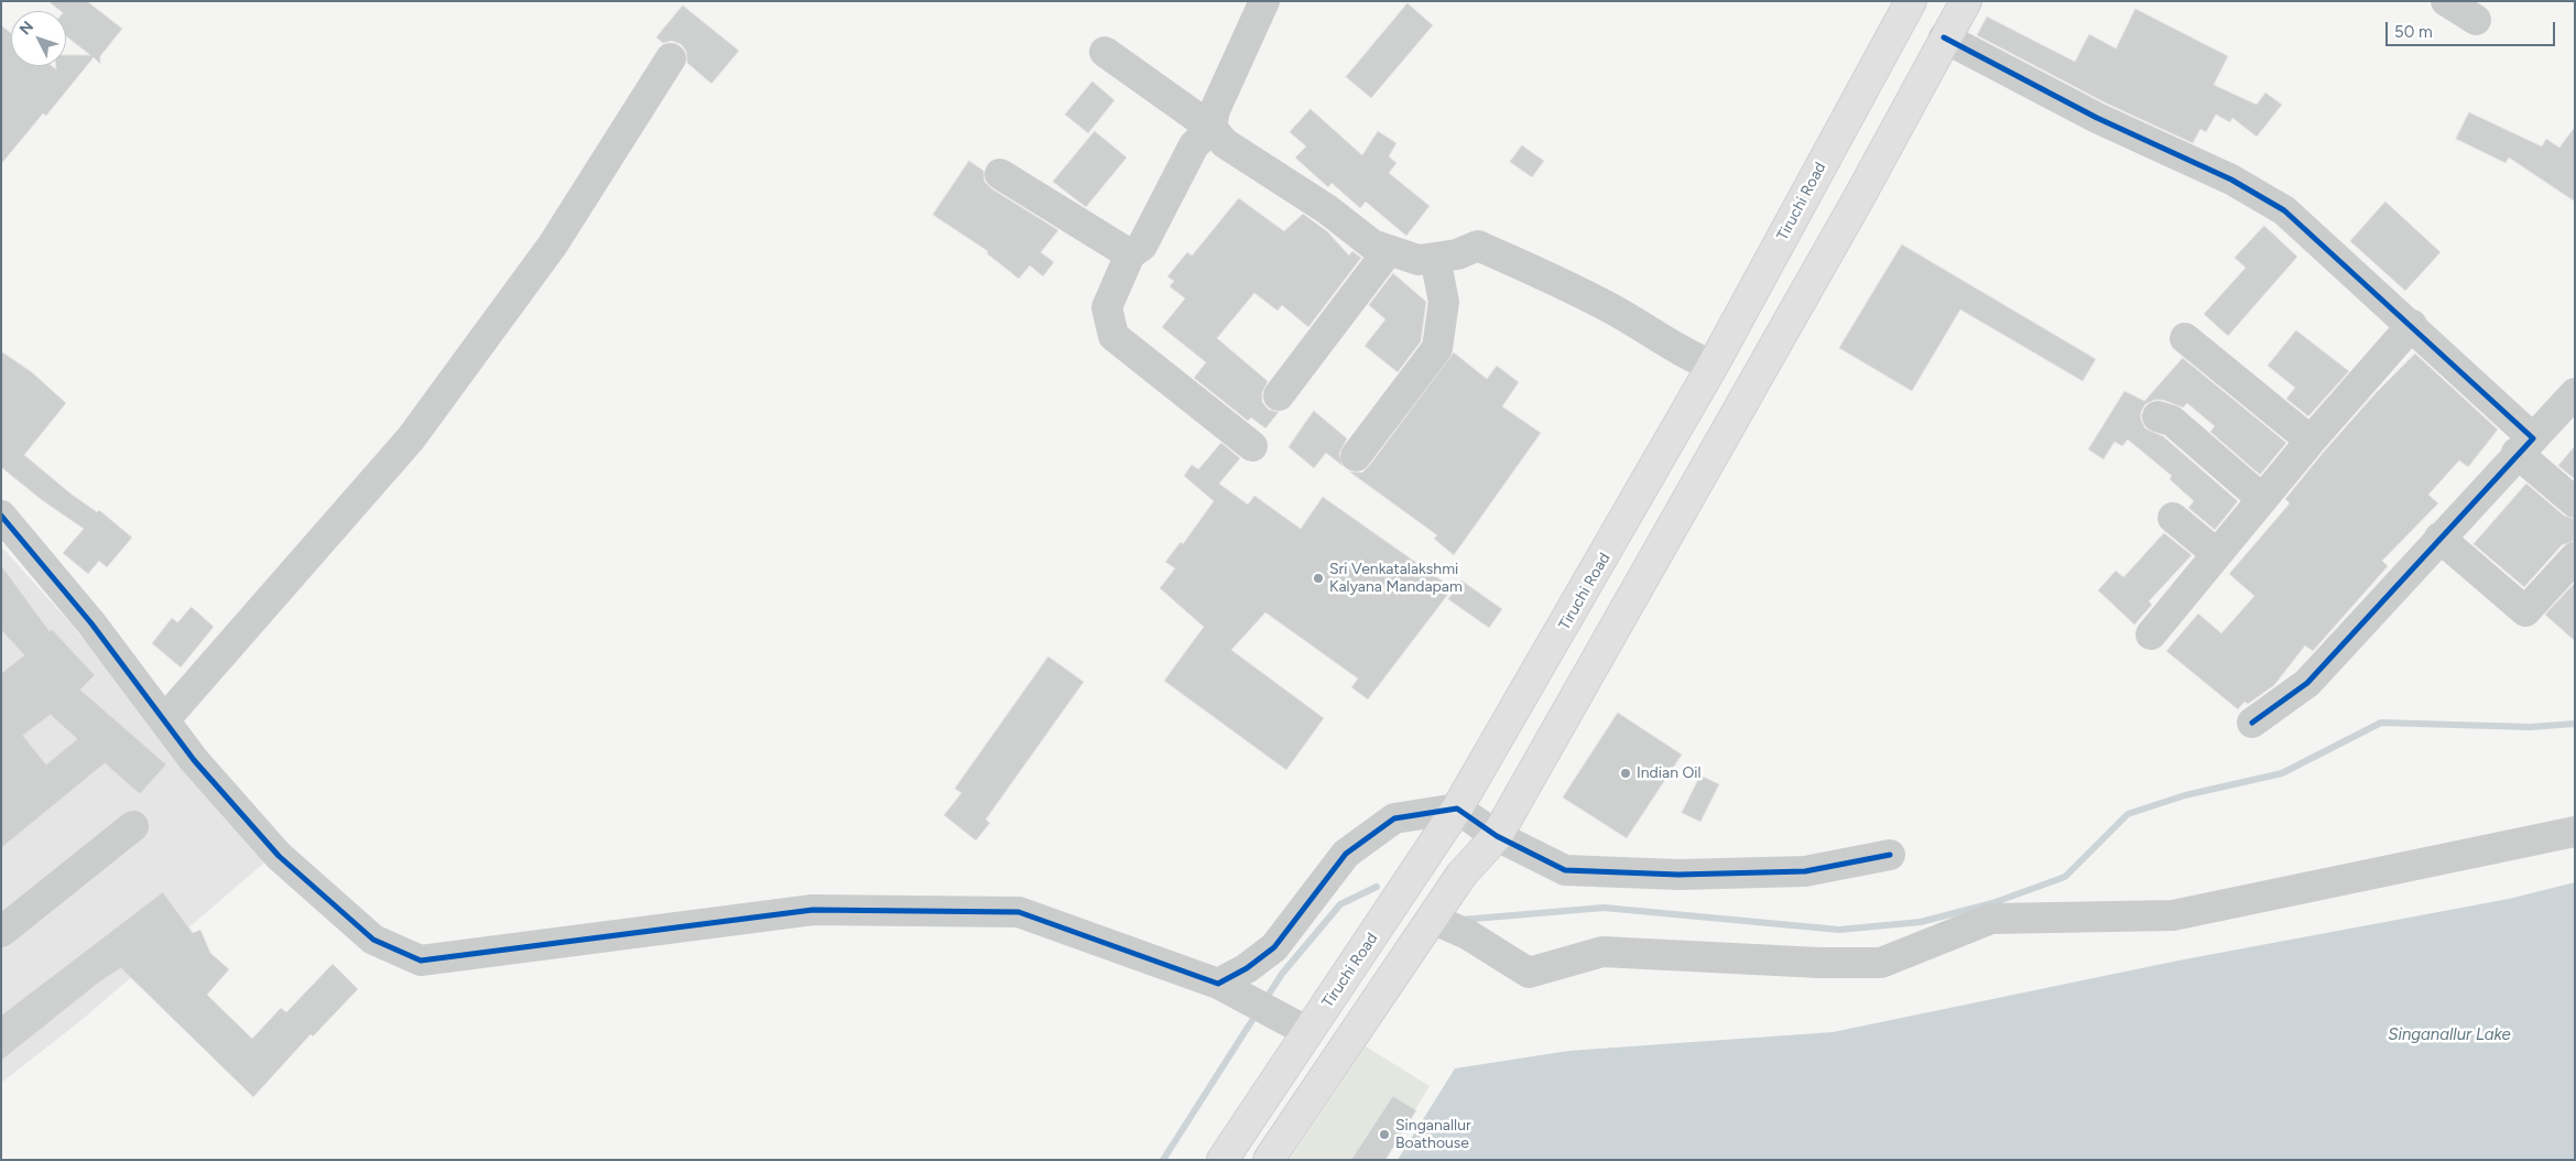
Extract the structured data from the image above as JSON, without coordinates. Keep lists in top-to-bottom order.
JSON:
{
  "streets": {
    "highway": ["Tiruchi Road"]
  },
  "water": ["Singanallur Lake"],
  "places": ["Sri Venkatalakshmi Kalyana Mandapam", "Indian Oil", "Singanallur Boathouse"],
  "scale_bar": "50 m",
  "north": "top left"
}
